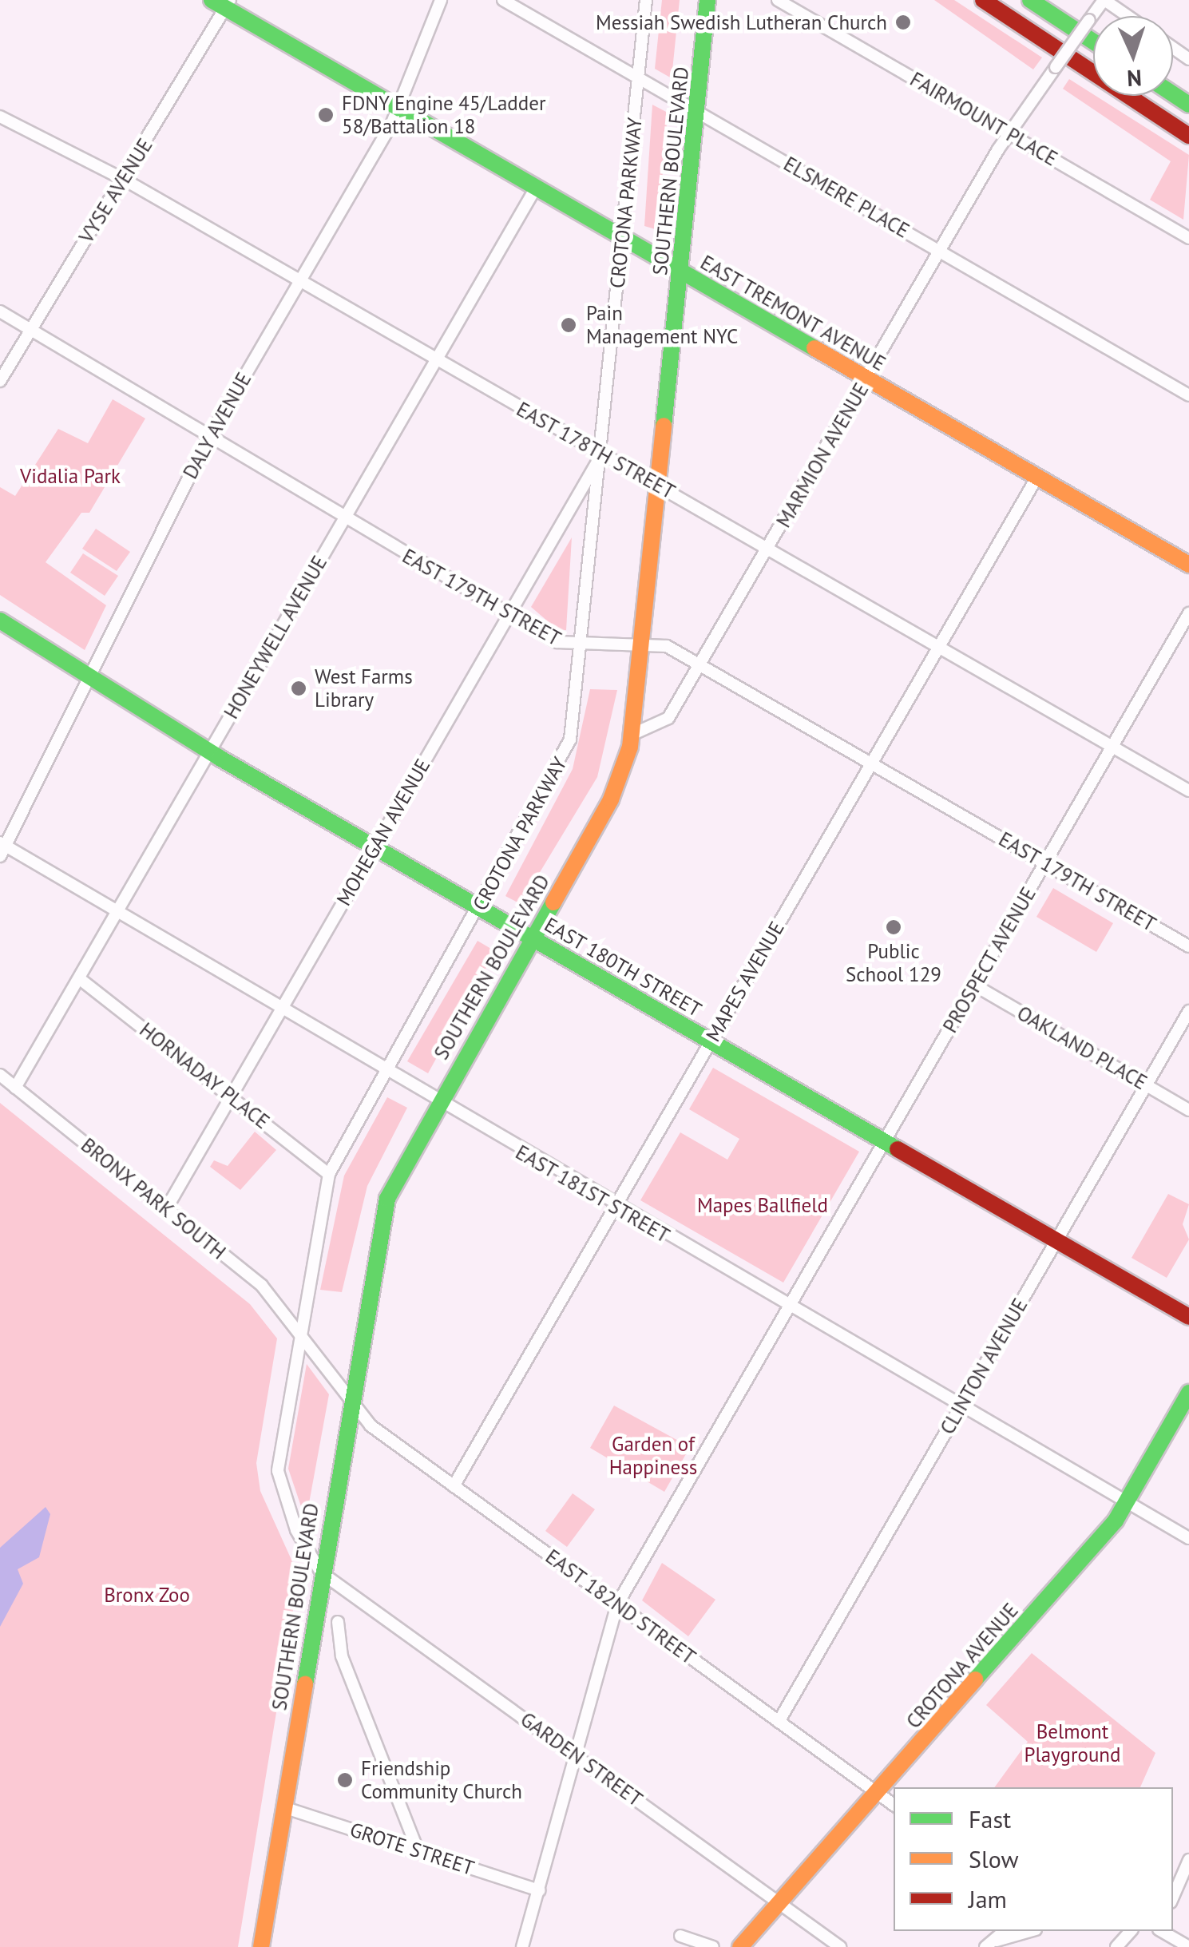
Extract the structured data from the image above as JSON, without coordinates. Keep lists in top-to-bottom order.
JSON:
{
  "streets": {
    "main road": [
      "SOUTHERN BOULEVARD",
      "EAST TREMONT AVENUE",
      "EAST 180TH STREET",
      "CROTONA AVENUE"
    ],
    "street": [
      "FAIRMOUNT PLACE",
      "VYSE AVENUE",
      "ELSMERE PLACE",
      "CROTONA PARKWAY",
      "DALY AVENUE",
      "EAST 178TH STREET",
      "MARMION AVENUE",
      "EAST 179TH STREET",
      "HONEYWELL AVENUE",
      "MOHEGAN AVENUE",
      "PROSPECT AVENUE",
      "MAPES AVENUE",
      "OAKLAND PLACE",
      "HORNADAY PLACE",
      "EAST 181ST STREET",
      "BRONX PARK SOUTH",
      "CLINTON AVENUE",
      "EAST 182ND STREET",
      "GARDEN STREET",
      "GROTE STREET"
    ]
  },
  "crossings": [
    ["FAIRMOUNT PLACE", "MARMION AVENUE"],
    ["SOUTHERN BOULEVARD", "ELSMERE PLACE"],
    ["SOUTHERN BOULEVARD", "CROTONA PARKWAY"],
    ["SOUTHERN BOULEVARD", "EAST TREMONT AVENUE"],
    ["SOUTHERN BOULEVARD", "EAST 178TH STREET"],
    ["SOUTHERN BOULEVARD", "MARMION AVENUE"],
    ["SOUTHERN BOULEVARD", "EAST 179TH STREET"],
    ["SOUTHERN BOULEVARD", "EAST 180TH STREET"],
    ["SOUTHERN BOULEVARD", "EAST 181ST STREET"],
    ["SOUTHERN BOULEVARD", "BRONX PARK SOUTH"],
    ["SOUTHERN BOULEVARD", "EAST 182ND STREET"],
    ["SOUTHERN BOULEVARD", "GARDEN STREET"],
    ["SOUTHERN BOULEVARD", "GROTE STREET"],
    ["VYSE AVENUE", "EAST TREMONT AVENUE"],
    ["VYSE AVENUE", "EAST 178TH STREET"],
    ["VYSE AVENUE", "EAST 179TH STREET"],
    ["ELSMERE PLACE", "CROTONA PARKWAY"],
    ["ELSMERE PLACE", "MARMION AVENUE"],
    ["CROTONA PARKWAY", "EAST TREMONT AVENUE"],
    ["CROTONA PARKWAY", "EAST 178TH STREET"],
    ["CROTONA PARKWAY", "EAST 179TH STREET"],
    ["CROTONA PARKWAY", "MOHEGAN AVENUE"],
    ["CROTONA PARKWAY", "EAST 180TH STREET"],
    ["CROTONA PARKWAY", "HORNADAY PLACE"],
    ["CROTONA PARKWAY", "EAST 181ST STREET"],
    ["CROTONA PARKWAY", "BRONX PARK SOUTH"],
    ["CROTONA PARKWAY", "GARDEN STREET"],
    ["EAST TREMONT AVENUE", "DALY AVENUE"],
    ["EAST TREMONT AVENUE", "MARMION AVENUE"],
    ["EAST TREMONT AVENUE", "HONEYWELL AVENUE"],
    ["EAST TREMONT AVENUE", "MAPES AVENUE"],
    ["DALY AVENUE", "EAST 178TH STREET"],
    ["DALY AVENUE", "EAST 179TH STREET"],
    ["DALY AVENUE", "EAST 180TH STREET"],
    ["DALY AVENUE", "EAST 181ST STREET"],
    ["EAST 178TH STREET", "MARMION AVENUE"],
    ["EAST 178TH STREET", "HONEYWELL AVENUE"],
    ["EAST 178TH STREET", "MOHEGAN AVENUE"],
    ["EAST 178TH STREET", "PROSPECT AVENUE"],
    ["EAST 178TH STREET", "MAPES AVENUE"],
    ["MARMION AVENUE", "EAST 179TH STREET"],
    ["EAST 179TH STREET", "HONEYWELL AVENUE"],
    ["EAST 179TH STREET", "MOHEGAN AVENUE"],
    ["EAST 179TH STREET", "PROSPECT AVENUE"],
    ["EAST 179TH STREET", "MAPES AVENUE"],
    ["HONEYWELL AVENUE", "EAST 180TH STREET"],
    ["HONEYWELL AVENUE", "HORNADAY PLACE"],
    ["HONEYWELL AVENUE", "EAST 181ST STREET"],
    ["HONEYWELL AVENUE", "BRONX PARK SOUTH"],
    ["MOHEGAN AVENUE", "EAST 180TH STREET"],
    ["MOHEGAN AVENUE", "HORNADAY PLACE"],
    ["MOHEGAN AVENUE", "EAST 181ST STREET"],
    ["MOHEGAN AVENUE", "BRONX PARK SOUTH"],
    ["PROSPECT AVENUE", "EAST 180TH STREET"],
    ["PROSPECT AVENUE", "OAKLAND PLACE"],
    ["PROSPECT AVENUE", "EAST 181ST STREET"],
    ["PROSPECT AVENUE", "EAST 182ND STREET"],
    ["EAST 180TH STREET", "MAPES AVENUE"],
    ["EAST 180TH STREET", "CLINTON AVENUE"],
    ["MAPES AVENUE", "EAST 181ST STREET"],
    ["MAPES AVENUE", "EAST 182ND STREET"],
    ["OAKLAND PLACE", "CLINTON AVENUE"],
    ["EAST 181ST STREET", "CLINTON AVENUE"],
    ["EAST 181ST STREET", "CROTONA AVENUE"],
    ["BRONX PARK SOUTH", "EAST 182ND STREET"],
    ["CLINTON AVENUE", "EAST 182ND STREET"],
    ["EAST 182ND STREET", "CROTONA AVENUE"],
    ["CROTONA AVENUE", "GARDEN STREET"]
  ],
  "parks": [
    "Vidalia Park",
    "Mapes Ballfield",
    "Garden of Happiness",
    "Bronx Zoo",
    "Belmont Playground"
  ],
  "places": [
    "Messiah Swedish Lutheran Church",
    "FDNY Engine 45/Ladder 58/Battalion 18",
    "Pain Management NYC",
    "West Farms Library",
    "Public School 129",
    "Friendship Community Church"
  ],
  "legend": ["Fast", "Slow", "Jam"],
  "north": "bottom"
}
